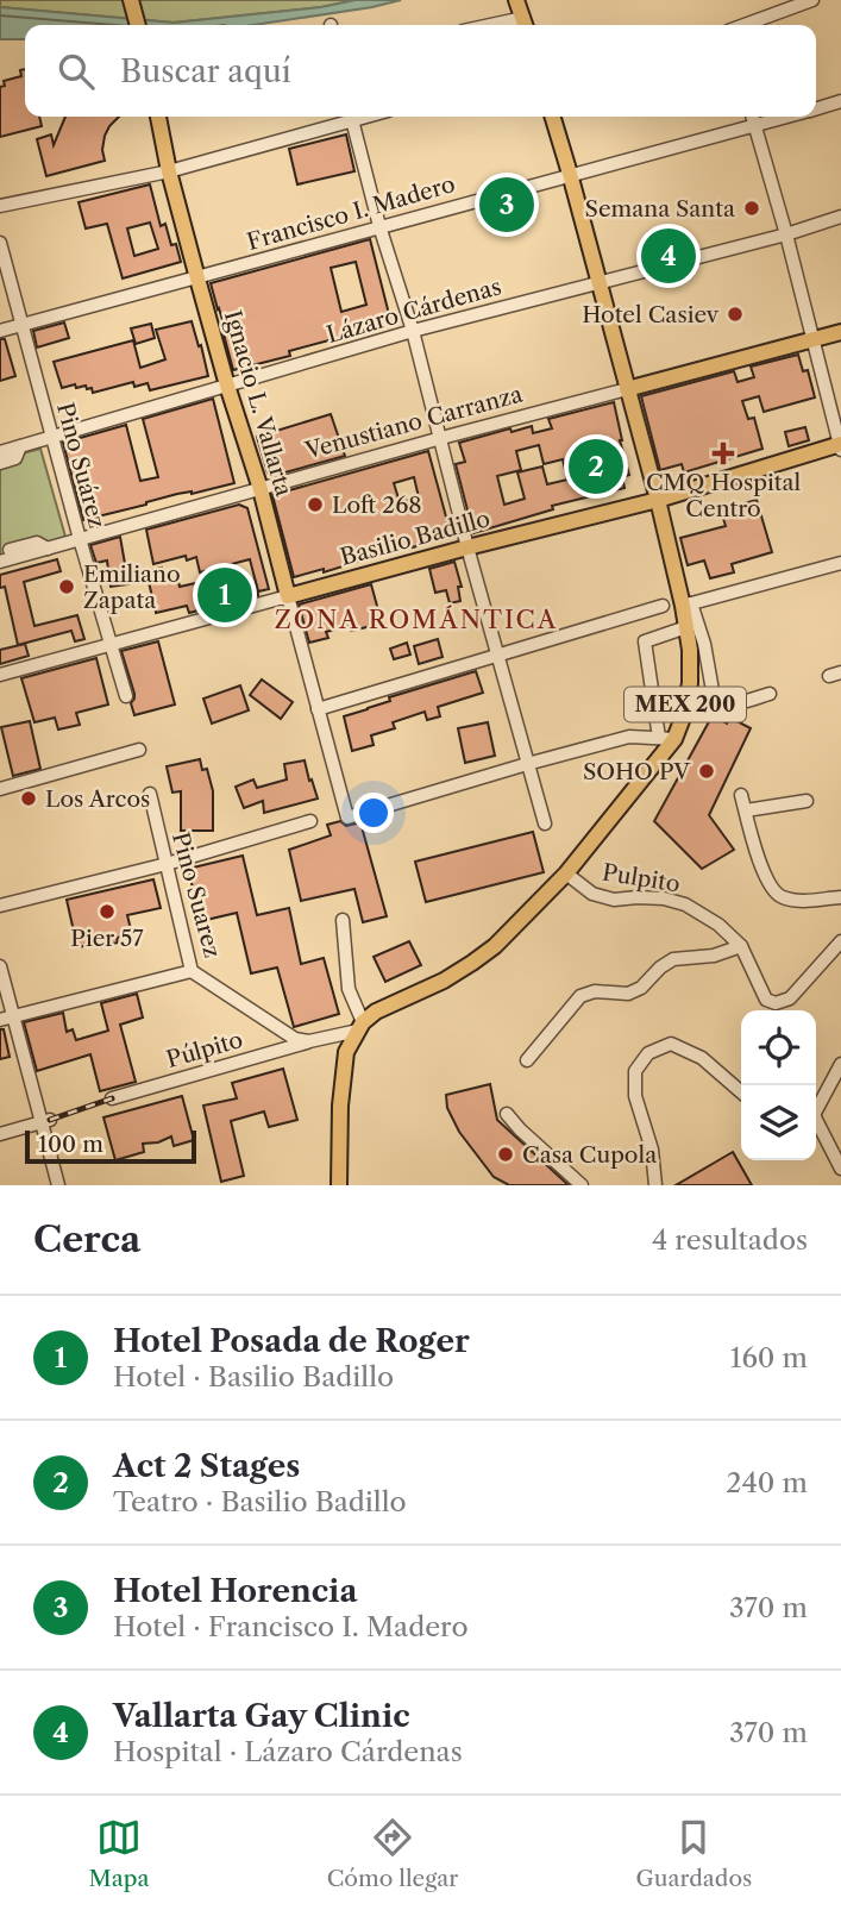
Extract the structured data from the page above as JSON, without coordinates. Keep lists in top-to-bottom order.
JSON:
{
  "streets": {
    "main road": [
      "Ignacio L. Vallarta",
      "Venustiano Carranza",
      "Basilio Badillo",
      "MEX 200"
    ],
    "street": [
      "Francisco I. Madero",
      "Lázaro Cárdenas",
      "Pino Suárez",
      "Pulpito",
      "Pino Suarez",
      "Púlpito"
    ]
  },
  "crossings": [
    ["Francisco I. Madero", "Ignacio L. Vallarta"],
    ["Francisco I. Madero", "Pino Suárez"],
    ["Lázaro Cárdenas", "Ignacio L. Vallarta"],
    ["Lázaro Cárdenas", "Pino Suárez"],
    ["Ignacio L. Vallarta", "Venustiano Carranza"],
    ["Ignacio L. Vallarta", "Basilio Badillo"],
    ["Venustiano Carranza", "Pino Suárez"],
    ["Venustiano Carranza", "MEX 200"],
    ["Pino Suárez", "Basilio Badillo"],
    ["Basilio Badillo", "MEX 200"],
    ["MEX 200", "Pulpito"],
    ["Pino Suarez", "Púlpito"]
  ],
  "districts": ["ZONA ROMÁNTICA"],
  "places": {
    "other": [
      "Semana Santa",
      "Hotel Casiev",
      "Loft 268",
      "Emiliano Zapata",
      "SOHO PV",
      "Los Arcos",
      "Pier 57",
      "Casa Cupola"
    ],
    "health": ["CMQ Hospital Centro"]
  },
  "scale_bar": "100 m",
  "page": {
    "search": "Buscar aquí",
    "pins": [
      "3",
      "4",
      "2",
      "1"
    ],
    "scale": "100 m",
    "heading": ["Cerca", "4 resultados"],
    "list": [
      {
        "mark": "1",
        "name": "Hotel Posada de Roger",
        "note": "Hotel · Basilio Badillo",
        "value": "160 m"
      },
      {
        "mark": "2",
        "name": "Act 2 Stages",
        "note": "Teatro · Basilio Badillo",
        "value": "240 m"
      },
      {
        "mark": "3",
        "name": "Hotel Horencia",
        "note": "Hotel · Francisco I. Madero",
        "value": "370 m"
      },
      {
        "mark": "4",
        "name": "Vallarta Gay Clinic",
        "note": "Hospital · Lázaro Cárdenas",
        "value": "370 m"
      }
    ],
    "nav": ["Mapa", "Cómo llegar", "Guardados"]
  }
}
